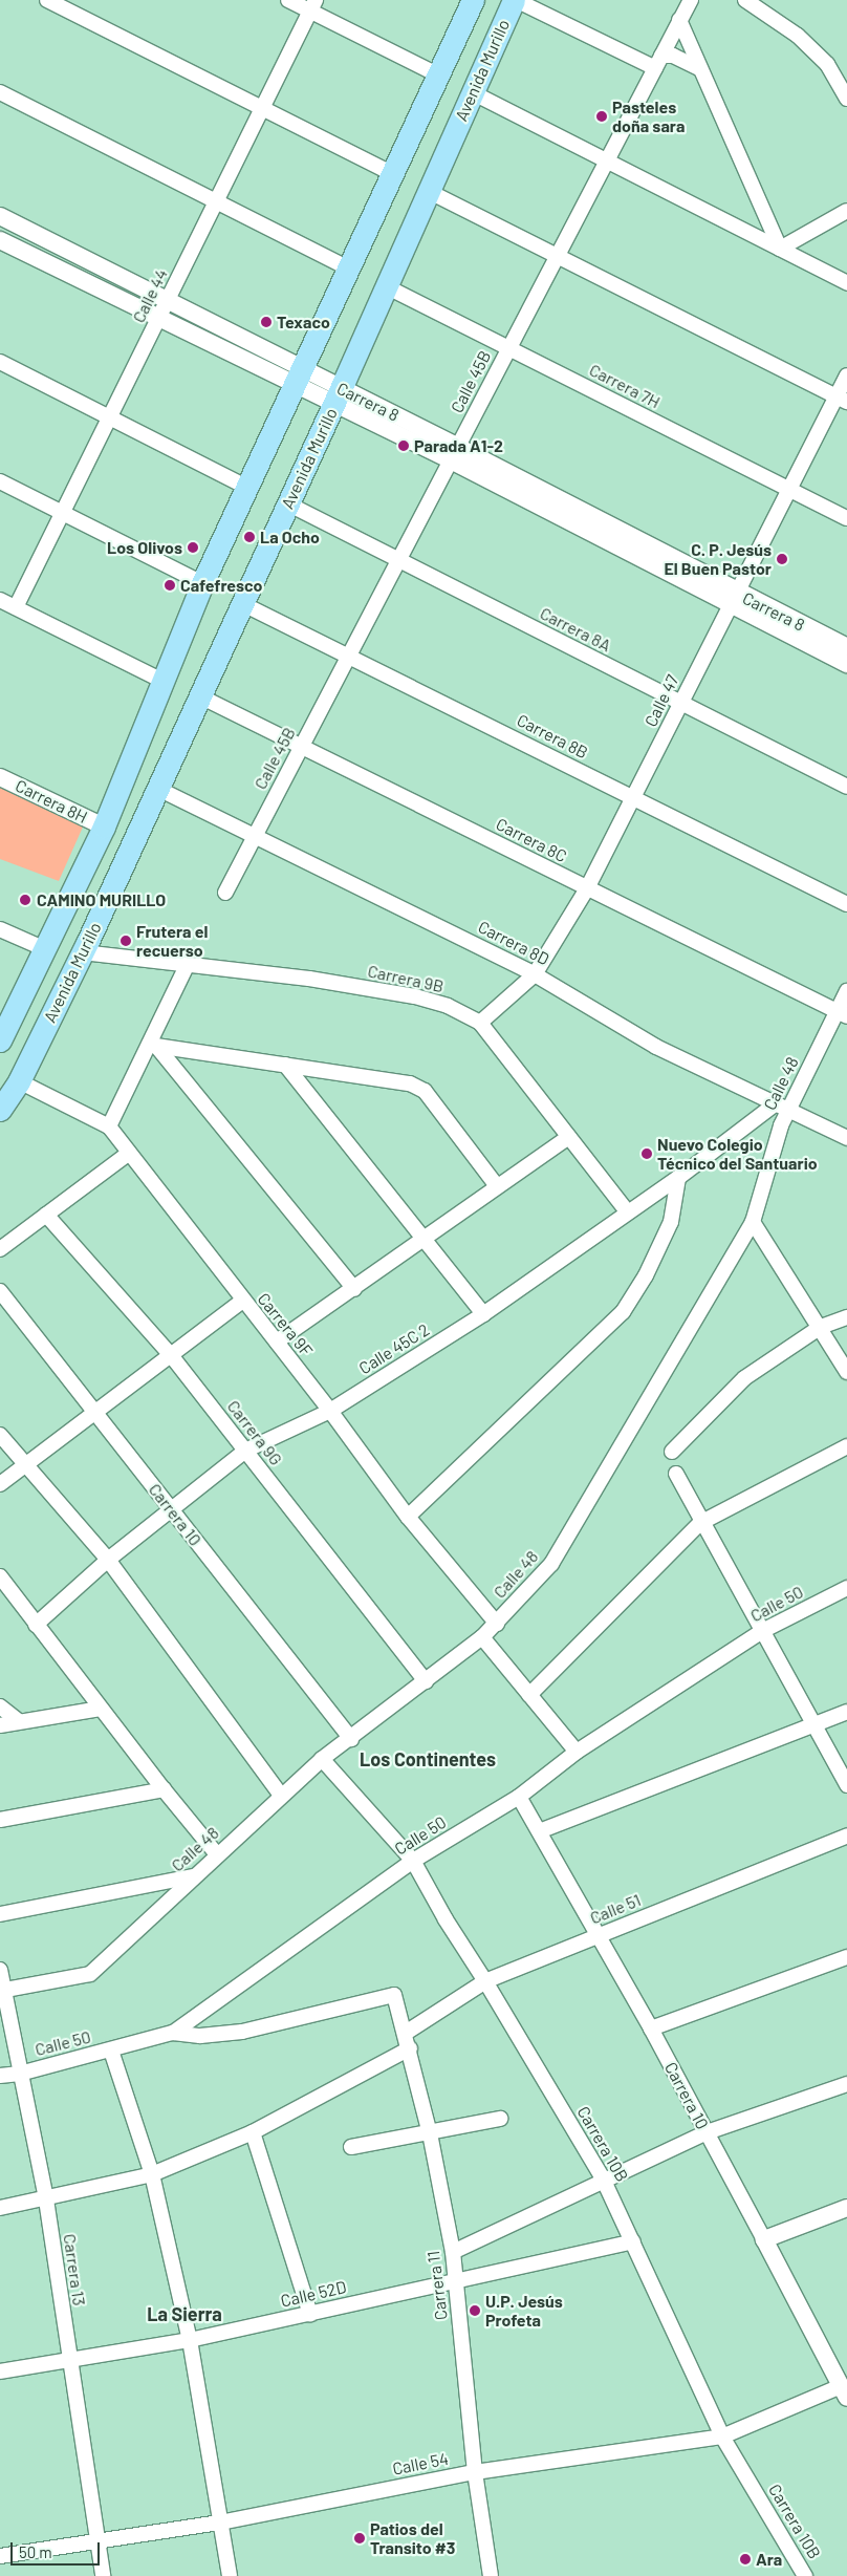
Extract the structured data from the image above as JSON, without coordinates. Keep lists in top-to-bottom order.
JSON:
{
  "streets": {
    "main road": ["Avenida Murillo"],
    "street": [
      "Calle 44",
      "Calle 45B",
      "Carrera 7H",
      "Carrera 8",
      "Carrera 8A",
      "Calle 47",
      "Carrera 8B",
      "Carrera 8H",
      "Carrera 8C",
      "Carrera 8D",
      "Carrera 9B",
      "Calle 48",
      "Carrera 9F",
      "Calle 45C 2",
      "Carrera 9G",
      "Carrera 10",
      "Calle 50",
      "Calle 51",
      "Carrera 10B",
      "Carrera 13",
      "Carrera 11",
      "Calle 52D",
      "Calle 54"
    ]
  },
  "crossings": [
    ["Avenida Murillo", "Carrera 7H"],
    ["Avenida Murillo", "Carrera 8"],
    ["Avenida Murillo", "Carrera 8A"],
    ["Avenida Murillo", "Carrera 8B"],
    ["Avenida Murillo", "Carrera 8H"],
    ["Avenida Murillo", "Carrera 8C"],
    ["Avenida Murillo", "Carrera 8D"],
    ["Avenida Murillo", "Carrera 9B"],
    ["Avenida Murillo", "Carrera 9F"],
    ["Calle 44", "Carrera 8"],
    ["Calle 45B", "Carrera 7H"],
    ["Calle 45B", "Carrera 8"],
    ["Calle 45B", "Carrera 8A"],
    ["Calle 45B", "Carrera 8B"],
    ["Calle 45B", "Carrera 8C"],
    ["Calle 45B", "Carrera 8D"],
    ["Carrera 7H", "Calle 47"],
    ["Carrera 8", "Calle 47"],
    ["Carrera 8A", "Calle 47"],
    ["Calle 47", "Carrera 8B"],
    ["Calle 47", "Carrera 8C"],
    ["Calle 47", "Carrera 8D"],
    ["Calle 47", "Carrera 9B"],
    ["Carrera 8C", "Calle 48"],
    ["Carrera 8D", "Calle 48"],
    ["Carrera 8D", "Calle 45C 2"],
    ["Carrera 9B", "Calle 45C 2"],
    ["Calle 48", "Carrera 9F"],
    ["Calle 48", "Carrera 9G"],
    ["Calle 48", "Carrera 10"],
    ["Calle 48", "Carrera 10B"],
    ["Calle 48", "Carrera 13"],
    ["Carrera 9F", "Calle 45C 2"],
    ["Calle 45C 2", "Carrera 9G"],
    ["Calle 45C 2", "Carrera 10"],
    ["Carrera 10", "Calle 50"],
    ["Carrera 10", "Calle 51"],
    ["Carrera 10", "Calle 54"],
    ["Calle 50", "Carrera 10B"],
    ["Calle 50", "Carrera 13"],
    ["Calle 50", "Carrera 11"],
    ["Calle 51", "Carrera 10B"],
    ["Calle 51", "Carrera 11"],
    ["Carrera 10B", "Calle 52D"],
    ["Carrera 10B", "Calle 54"],
    ["Carrera 13", "Calle 52D"],
    ["Carrera 13", "Calle 54"],
    ["Carrera 11", "Calle 52D"],
    ["Carrera 11", "Calle 54"]
  ],
  "districts": ["Los Continentes", "La Sierra"],
  "places": [
    "Pasteles doña sara",
    "Texaco",
    "Parada A1-2",
    "La Ocho",
    "Los Olivos",
    "C. P. Jesús El Buen Pastor",
    "Cafefresco",
    "CAMINO MURILLO",
    "Frutera el recuerso",
    "Nuevo Colegio Técnico del Santuario",
    "U.P. Jesús Profeta",
    "Patios del Transito #3",
    "Ara"
  ],
  "scale_bar": "50 m"
}
